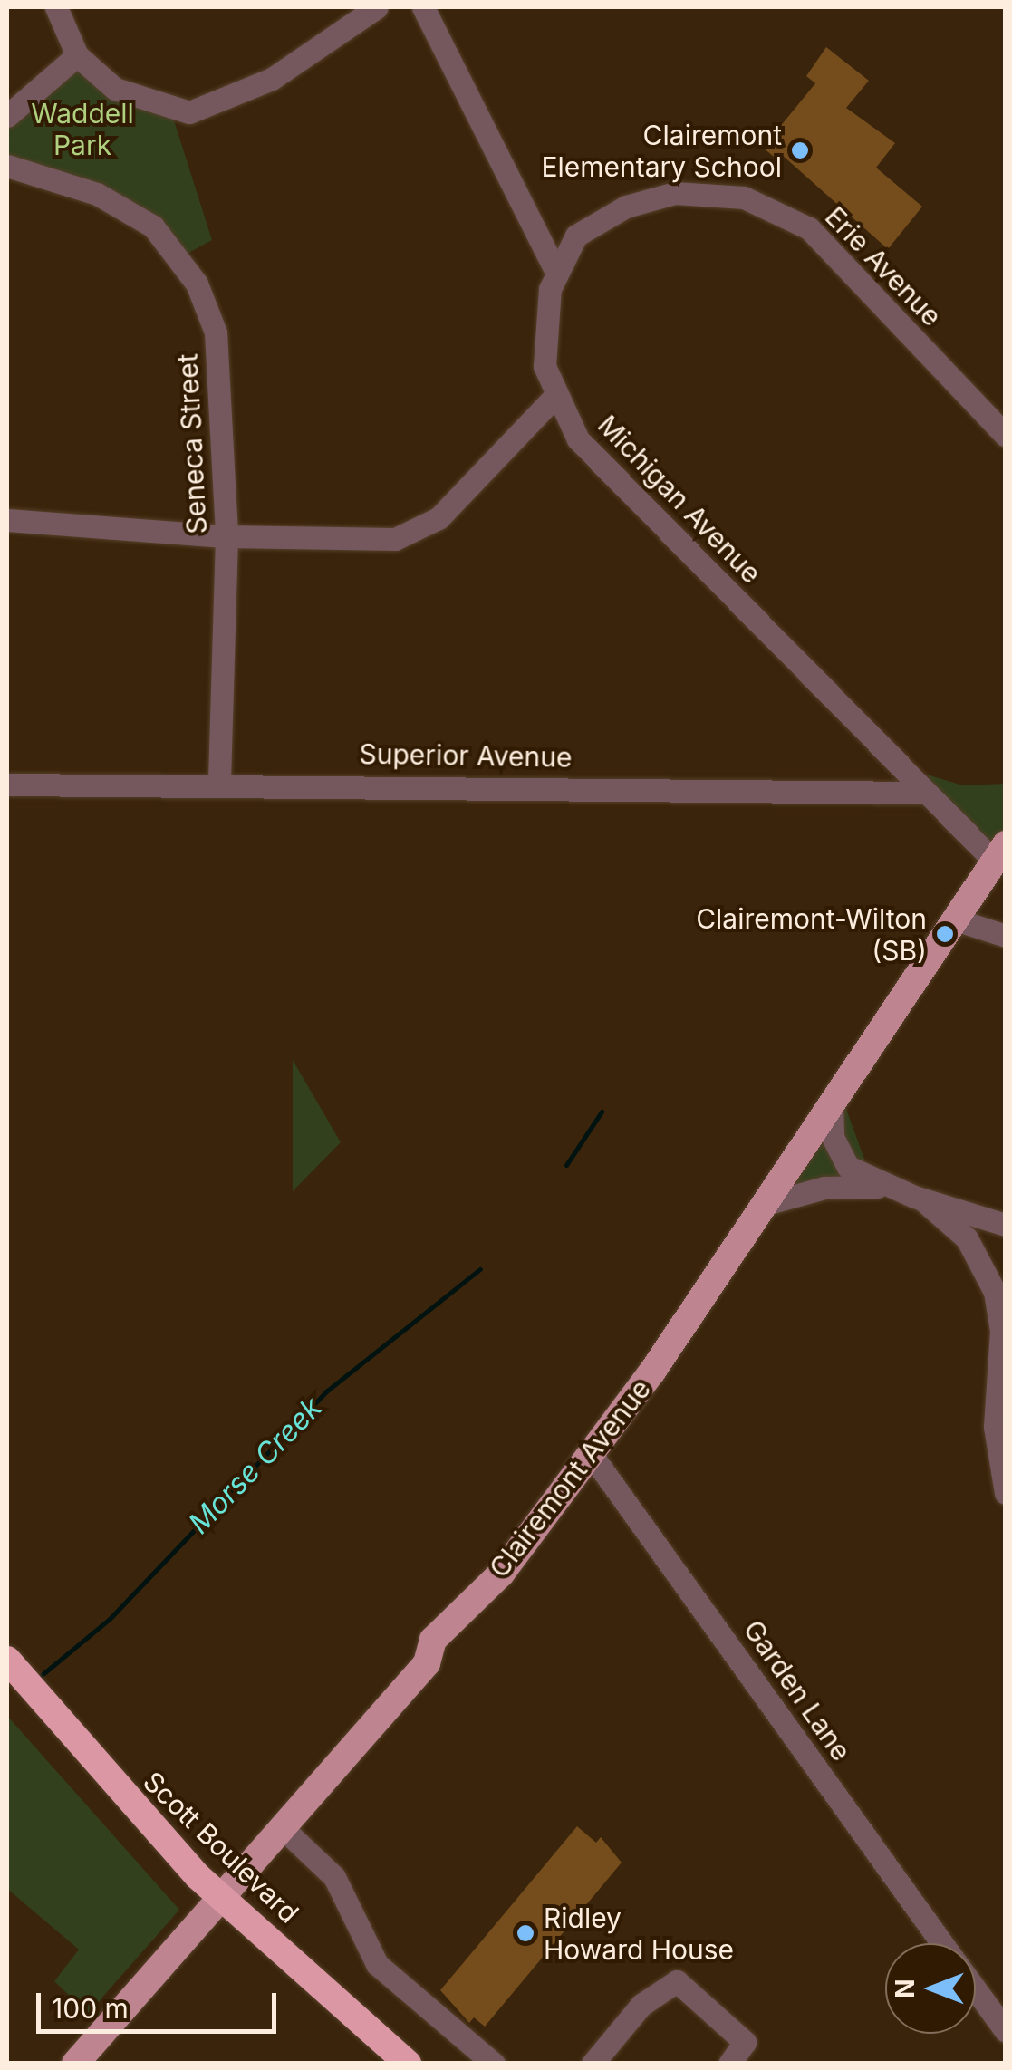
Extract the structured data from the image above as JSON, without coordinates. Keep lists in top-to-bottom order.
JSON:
{
  "streets": {
    "highway": ["Scott Boulevard"],
    "main road": ["Clairemont Avenue"],
    "street": [
      "Erie Avenue",
      "Seneca Street",
      "Michigan Avenue",
      "Superior Avenue",
      "Garden Lane"
    ]
  },
  "crossings": [
    ["Erie Avenue", "Michigan Avenue"],
    ["Seneca Street", "Superior Avenue"],
    ["Michigan Avenue", "Superior Avenue"],
    ["Michigan Avenue", "Clairemont Avenue"],
    ["Clairemont Avenue", "Garden Lane"],
    ["Clairemont Avenue", "Scott Boulevard"]
  ],
  "water": ["Morse Creek"],
  "parks": ["Waddell Park"],
  "places": ["Clairemont Elementary School", "Clairemont-Wilton (SB)", "Ridley Howard House"],
  "scale_bar": "100 m",
  "north": "left"
}
